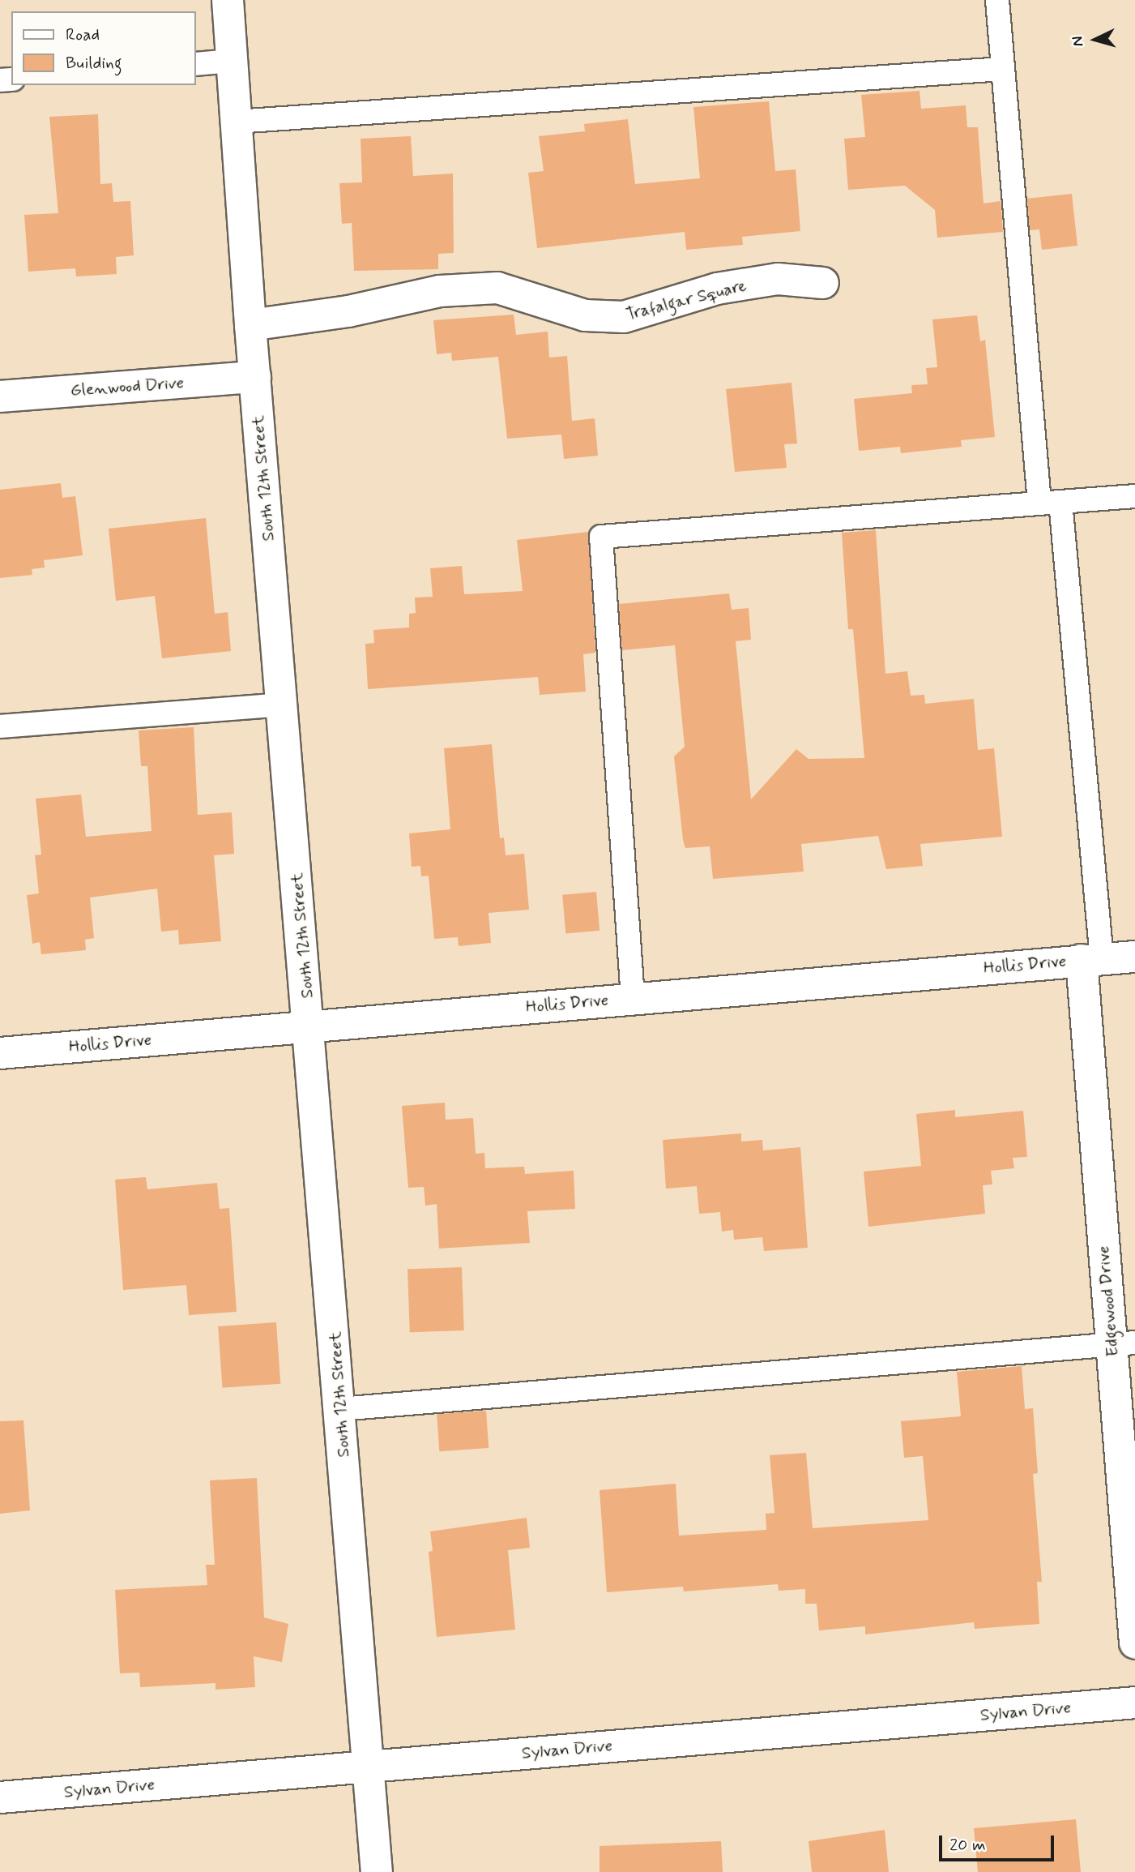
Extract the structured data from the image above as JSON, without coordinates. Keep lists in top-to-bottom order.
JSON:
{
  "streets": {
    "street": [
      "Trafalgar Square",
      "Glenwood Drive",
      "South 12th Street",
      "Hollis Drive",
      "Edgewood Drive",
      "Sylvan Drive"
    ]
  },
  "crossings": [
    ["Trafalgar Square", "South 12th Street"],
    ["Glenwood Drive", "South 12th Street"],
    ["South 12th Street", "Hollis Drive"],
    ["South 12th Street", "Sylvan Drive"],
    ["Hollis Drive", "Edgewood Drive"]
  ],
  "legend": ["Road", "Building"],
  "scale_bar": "20 m",
  "north": "left"
}
